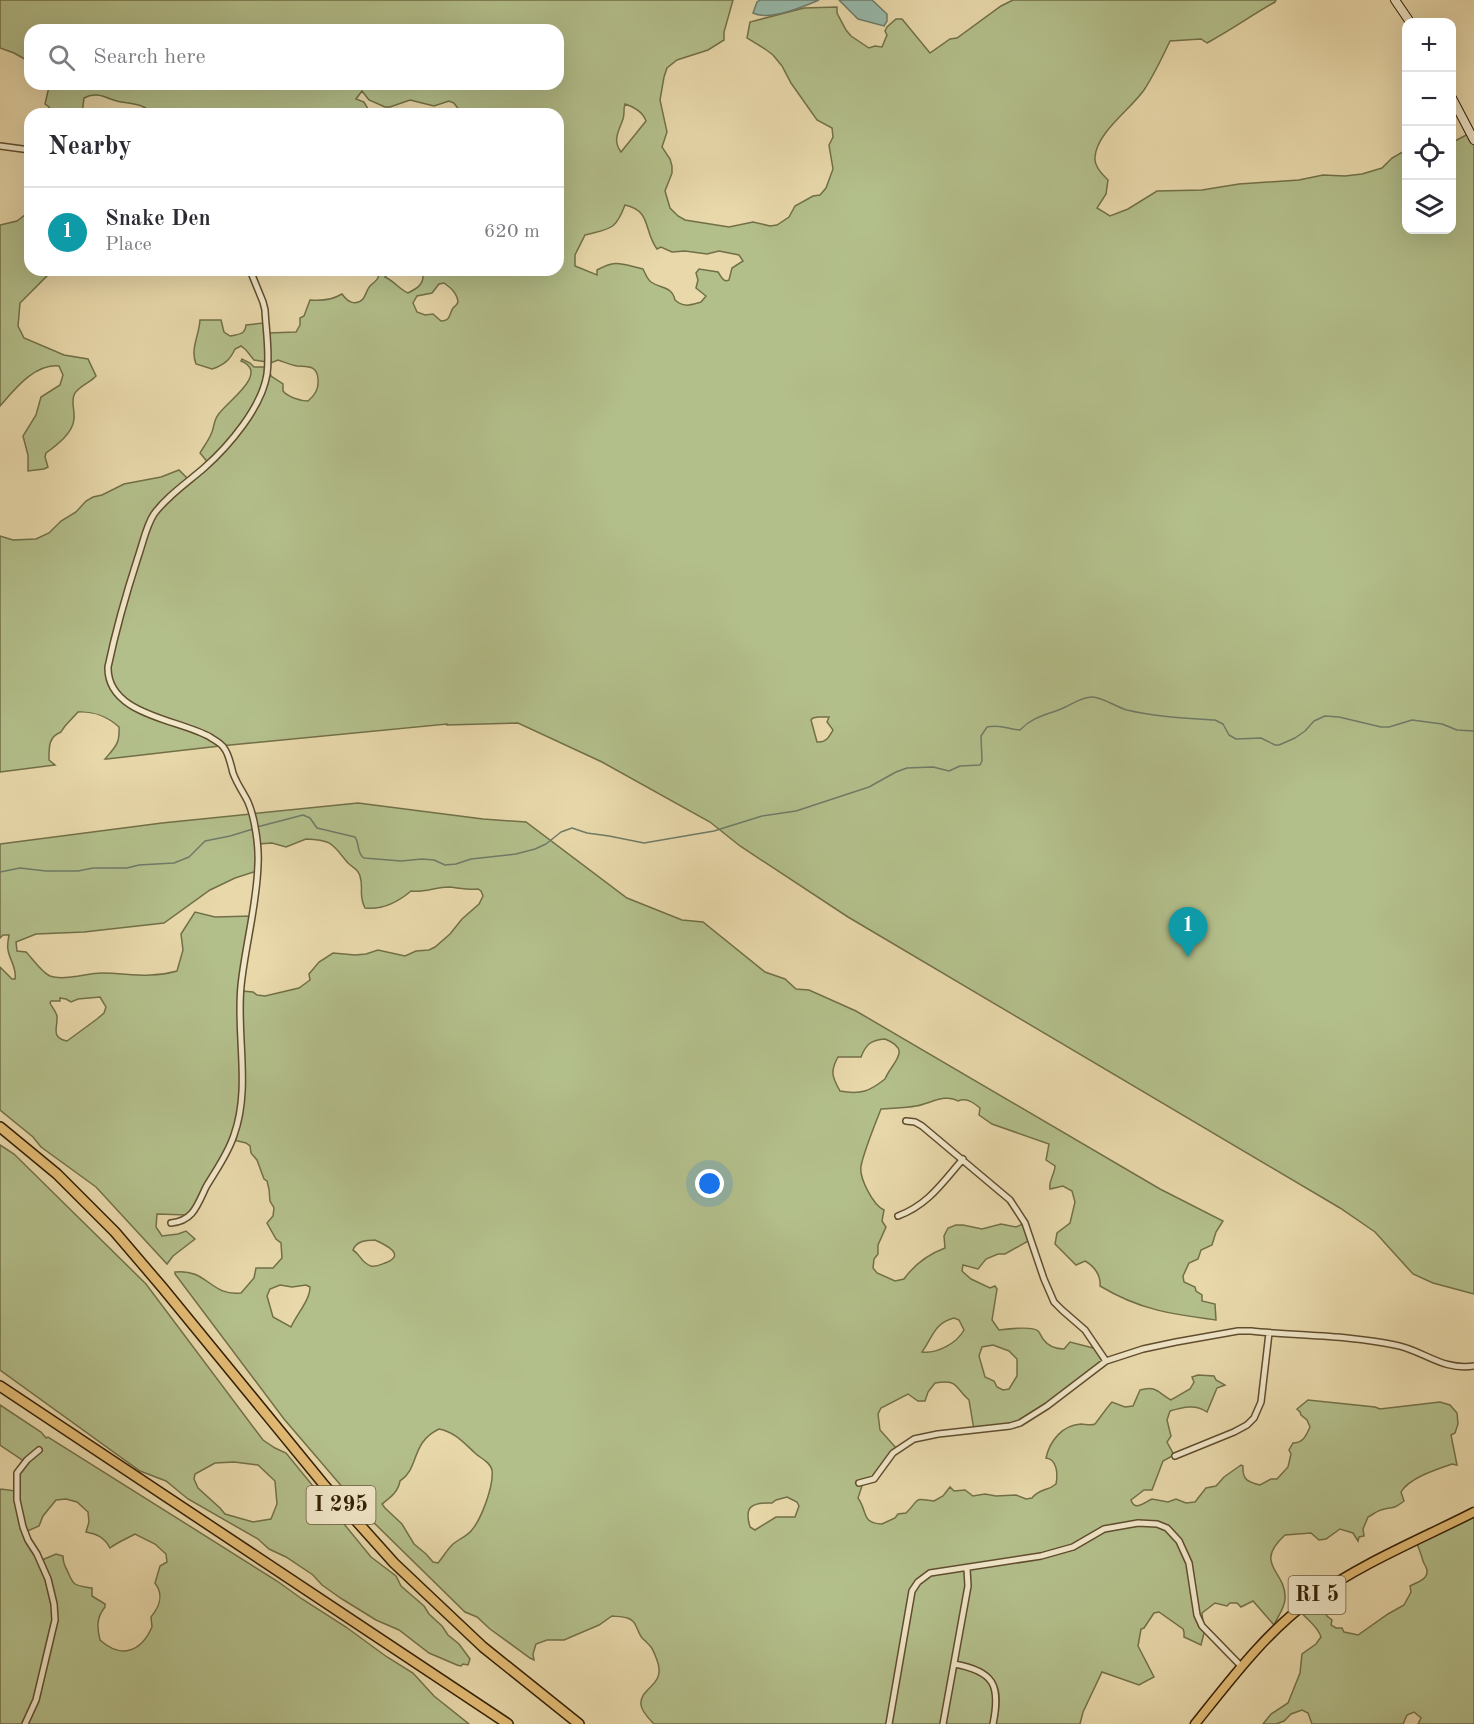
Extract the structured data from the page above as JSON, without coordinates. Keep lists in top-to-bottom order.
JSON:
{
  "streets": {
    "highway": ["I 295"],
    "main road": ["RI 5"]
  },
  "page": {
    "map_buttons": ["+", "−"],
    "search": "Search here",
    "heading": "Nearby",
    "list": [
      {
        "mark": "1",
        "name": "Snake Den",
        "note": "Place",
        "value": "620 m"
      }
    ],
    "pins": "1"
  }
}
